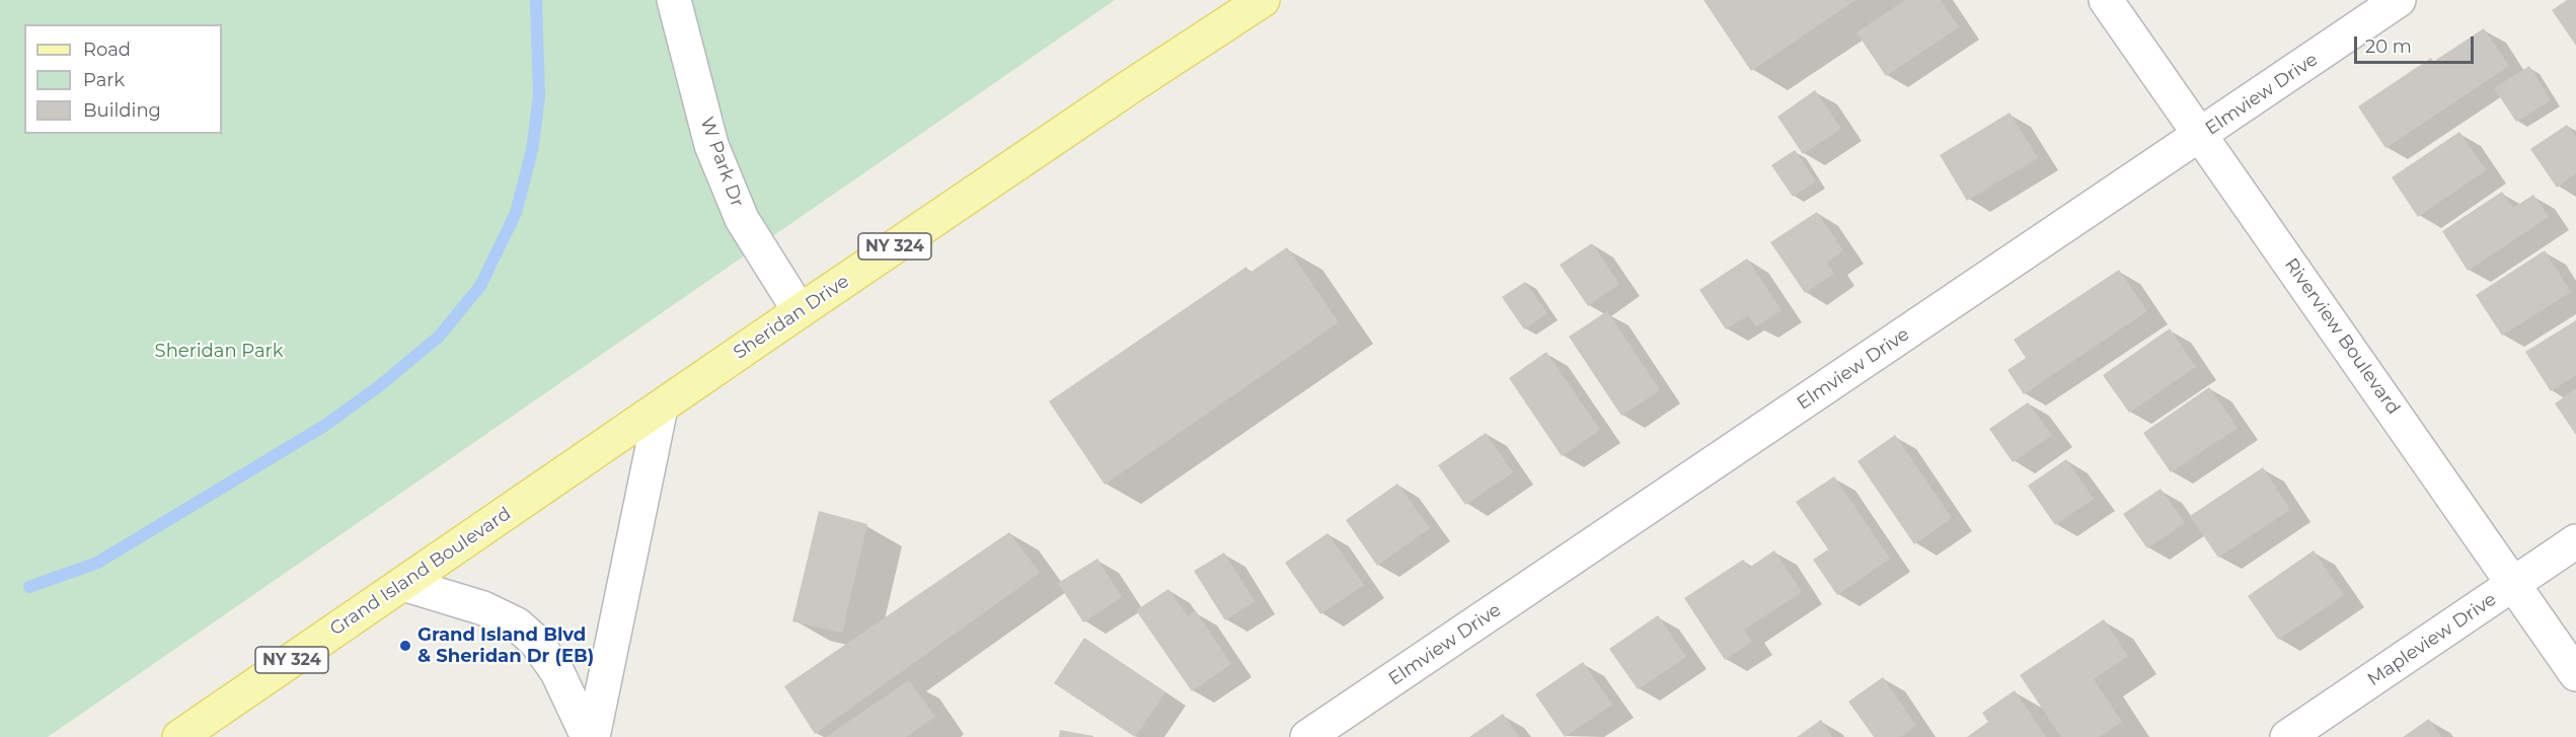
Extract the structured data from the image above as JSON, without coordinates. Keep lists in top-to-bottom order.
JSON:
{
  "streets": {
    "main road": ["NY 324", "Sheridan Drive", "Grand Island Boulevard"],
    "street": [
      "Elmview Drive",
      "W Park Dr",
      "Riverview Boulevard",
      "Mapleview Drive"
    ]
  },
  "crossings": [
    ["Elmview Drive", "Riverview Boulevard"],
    ["W Park Dr", "Sheridan Drive"],
    ["Sheridan Drive", "Grand Island Boulevard"],
    ["Riverview Boulevard", "Mapleview Drive"]
  ],
  "parks": ["Sheridan Park"],
  "places": ["Grand Island Blvd & Sheridan Dr (EB)"],
  "legend": ["Road", "Park", "Building"],
  "scale_bar": "20 m"
}
